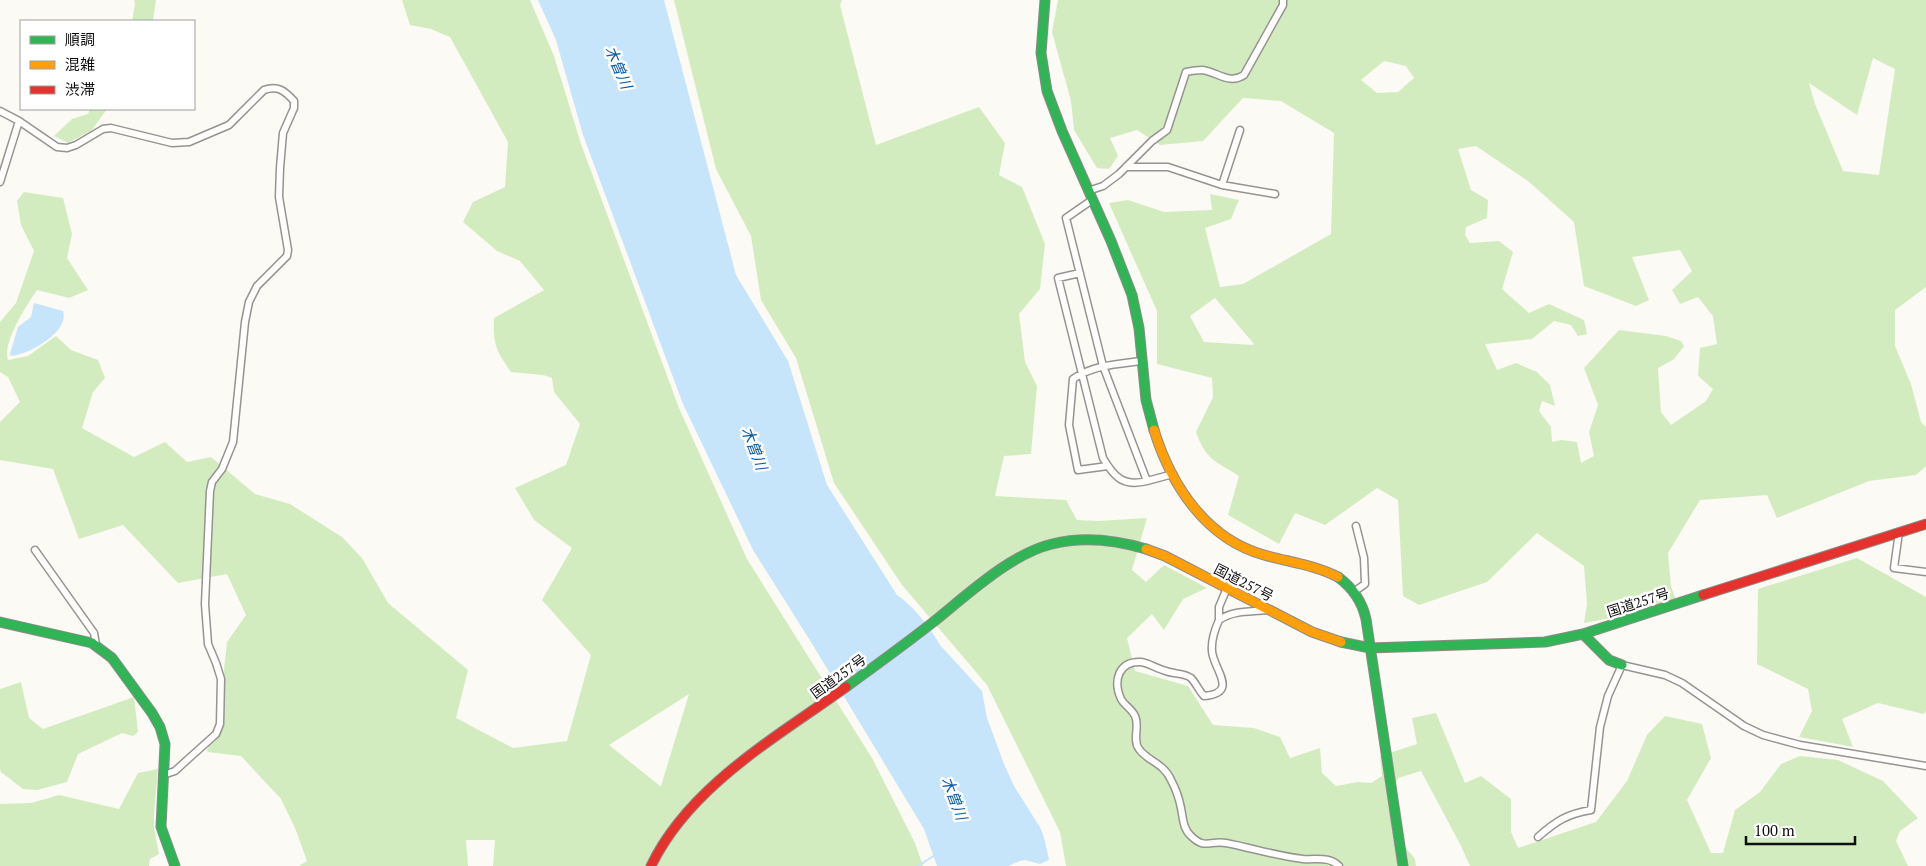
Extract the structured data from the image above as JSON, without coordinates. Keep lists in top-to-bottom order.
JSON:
{
  "streets": {
    "main road": ["国道257号"]
  },
  "water": ["木曽川"],
  "legend": ["順調", "混雑", "渋滞"],
  "scale_bar": "100 m"
}
